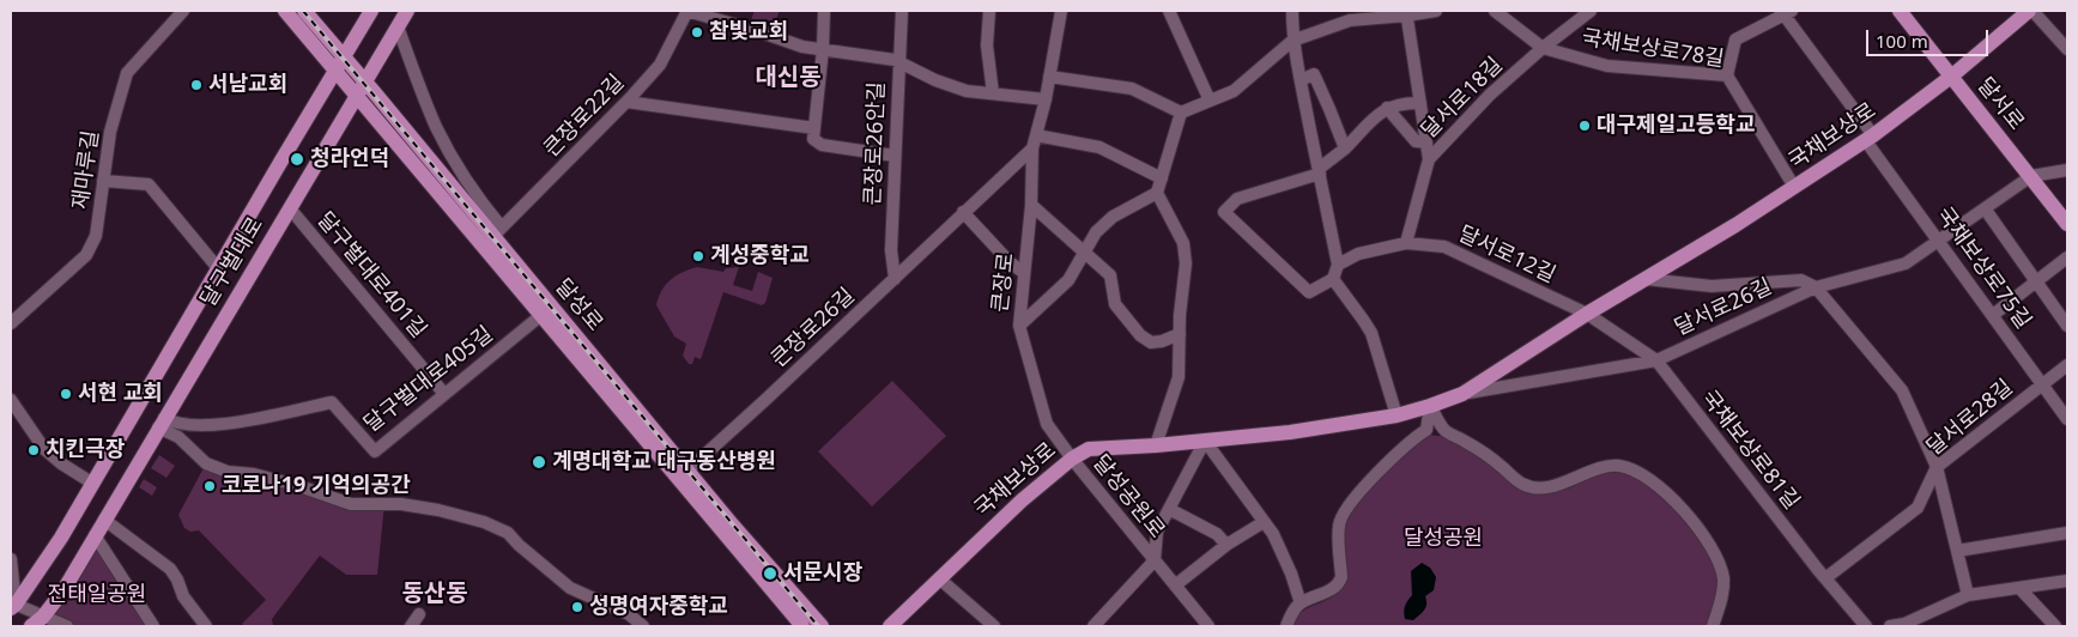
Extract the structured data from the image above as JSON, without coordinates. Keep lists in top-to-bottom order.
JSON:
{
  "streets": {
    "main road": [
      "달서로",
      "국채보상로",
      "달구벌대로",
      "달성로"
    ],
    "street": [
      "국채보상로78길",
      "달서로18길",
      "큰장로22길",
      "큰장로26안길",
      "재마루길",
      "달서로12길",
      "국채보상로75길",
      "달구벌대로401길",
      "큰장로",
      "달서로26길",
      "큰장로26길",
      "달구벌대로405길",
      "달서로28길",
      "국채보상로81길",
      "달성공원로"
    ]
  },
  "crossings": [
    ["국채보상로78길", "달서로18길"],
    ["국채보상로78길", "국채보상로"],
    ["달서로18길", "달서로12길"],
    ["달서로", "국채보상로"],
    ["달서로", "달서로26길"],
    ["큰장로22길", "큰장로26안길"],
    ["큰장로22길", "큰장로"],
    ["큰장로22길", "달성로"],
    ["국채보상로", "달서로12길"],
    ["국채보상로", "국채보상로75길"],
    ["국채보상로", "큰장로"],
    ["국채보상로", "달서로26길"],
    ["국채보상로", "국채보상로81길"],
    ["국채보상로", "달성공원로"],
    ["큰장로26안길", "큰장로26길"],
    ["재마루길", "달구벌대로"],
    ["달서로12길", "국채보상로81길"],
    ["달구벌대로", "달구벌대로401길"],
    ["달구벌대로", "달성로"],
    ["달구벌대로", "달구벌대로405길"],
    ["국채보상로75길", "달서로26길"],
    ["국채보상로75길", "달서로28길"],
    ["달구벌대로401길", "달구벌대로405길"],
    ["큰장로", "큰장로26길"],
    ["큰장로", "달성공원로"],
    ["달성로", "큰장로26길"],
    ["달성로", "달구벌대로405길"],
    ["달서로26길", "국채보상로81길"],
    ["달서로28길", "국채보상로81길"]
  ],
  "districts": ["대신동", "동산동"],
  "parks": ["달성공원", "전태일공원"],
  "places": [
    "참빛교회",
    "서남교회",
    "대구제일고등학교",
    "청라언덕",
    "계성중학교",
    "서현 교회",
    "치킨극장",
    "계명대학교 대구동산병원",
    "코로나19 기억의공간",
    "서문시장",
    "성명여자중학교"
  ],
  "scale_bar": "100 m"
}
